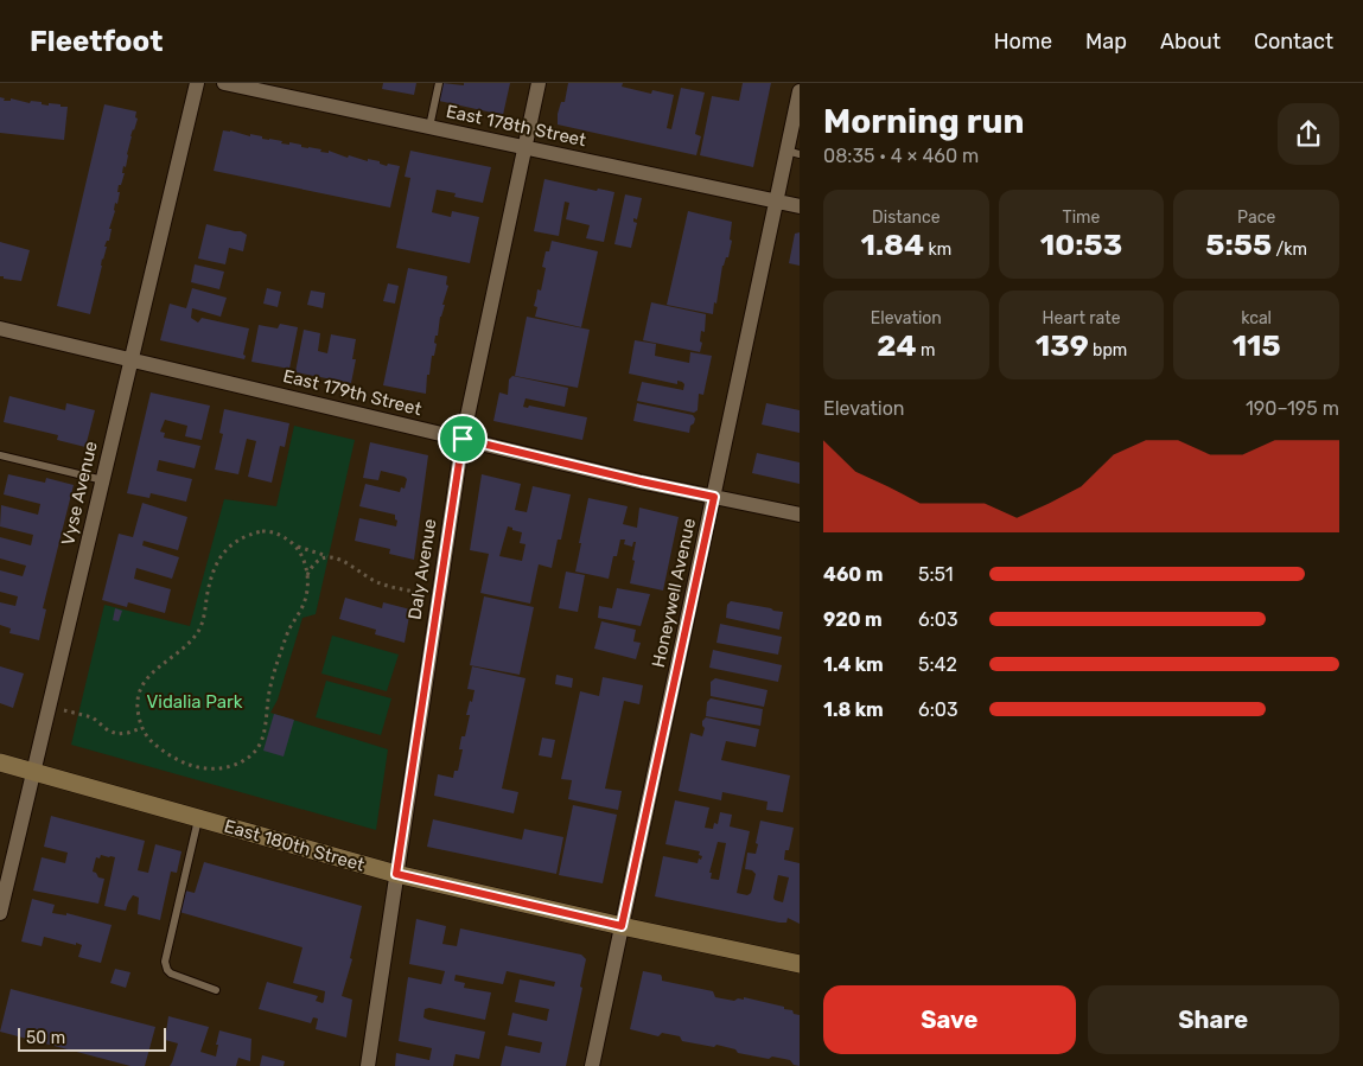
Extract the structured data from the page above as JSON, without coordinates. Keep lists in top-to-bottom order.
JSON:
{
  "streets": {
    "main road": ["East 180th Street"],
    "street": [
      "East 178th Street",
      "East 179th Street",
      "Vyse Avenue",
      "Daly Avenue",
      "Honeywell Avenue"
    ]
  },
  "crossings": [
    ["East 178th Street", "Daly Avenue"],
    ["East 178th Street", "Honeywell Avenue"],
    ["East 179th Street", "Vyse Avenue"],
    ["East 179th Street", "Daly Avenue"],
    ["East 179th Street", "Honeywell Avenue"],
    ["Vyse Avenue", "East 180th Street"],
    ["Daly Avenue", "East 180th Street"],
    ["Honeywell Avenue", "East 180th Street"]
  ],
  "parks": ["Vidalia Park"],
  "scale_bar": "50 m",
  "page": {
    "header": "Fleetfoot",
    "nav": [
      "Home",
      "Map",
      "About",
      "Contact"
    ],
    "heading": ["Morning run", "08:35 · 4 × 460 m"],
    "stats": [
      ["Distance", "1.84 km"],
      ["Time", "10:53"],
      ["Pace", "5:55 /km"],
      ["Elevation", "24 m"],
      ["Heart rate", "139 bpm"],
      ["kcal", "115"]
    ],
    "chart": ["Elevation", "190–195 m"],
    "list": [
      {
        "name": "460 m",
        "note": "5:51"
      },
      {
        "name": "920 m",
        "note": "6:03"
      },
      {
        "name": "1.4 km",
        "note": "5:42"
      },
      {
        "name": "1.8 km",
        "note": "6:03"
      }
    ],
    "buttons": ["Save", "Share"],
    "scale": "50 m"
  }
}
